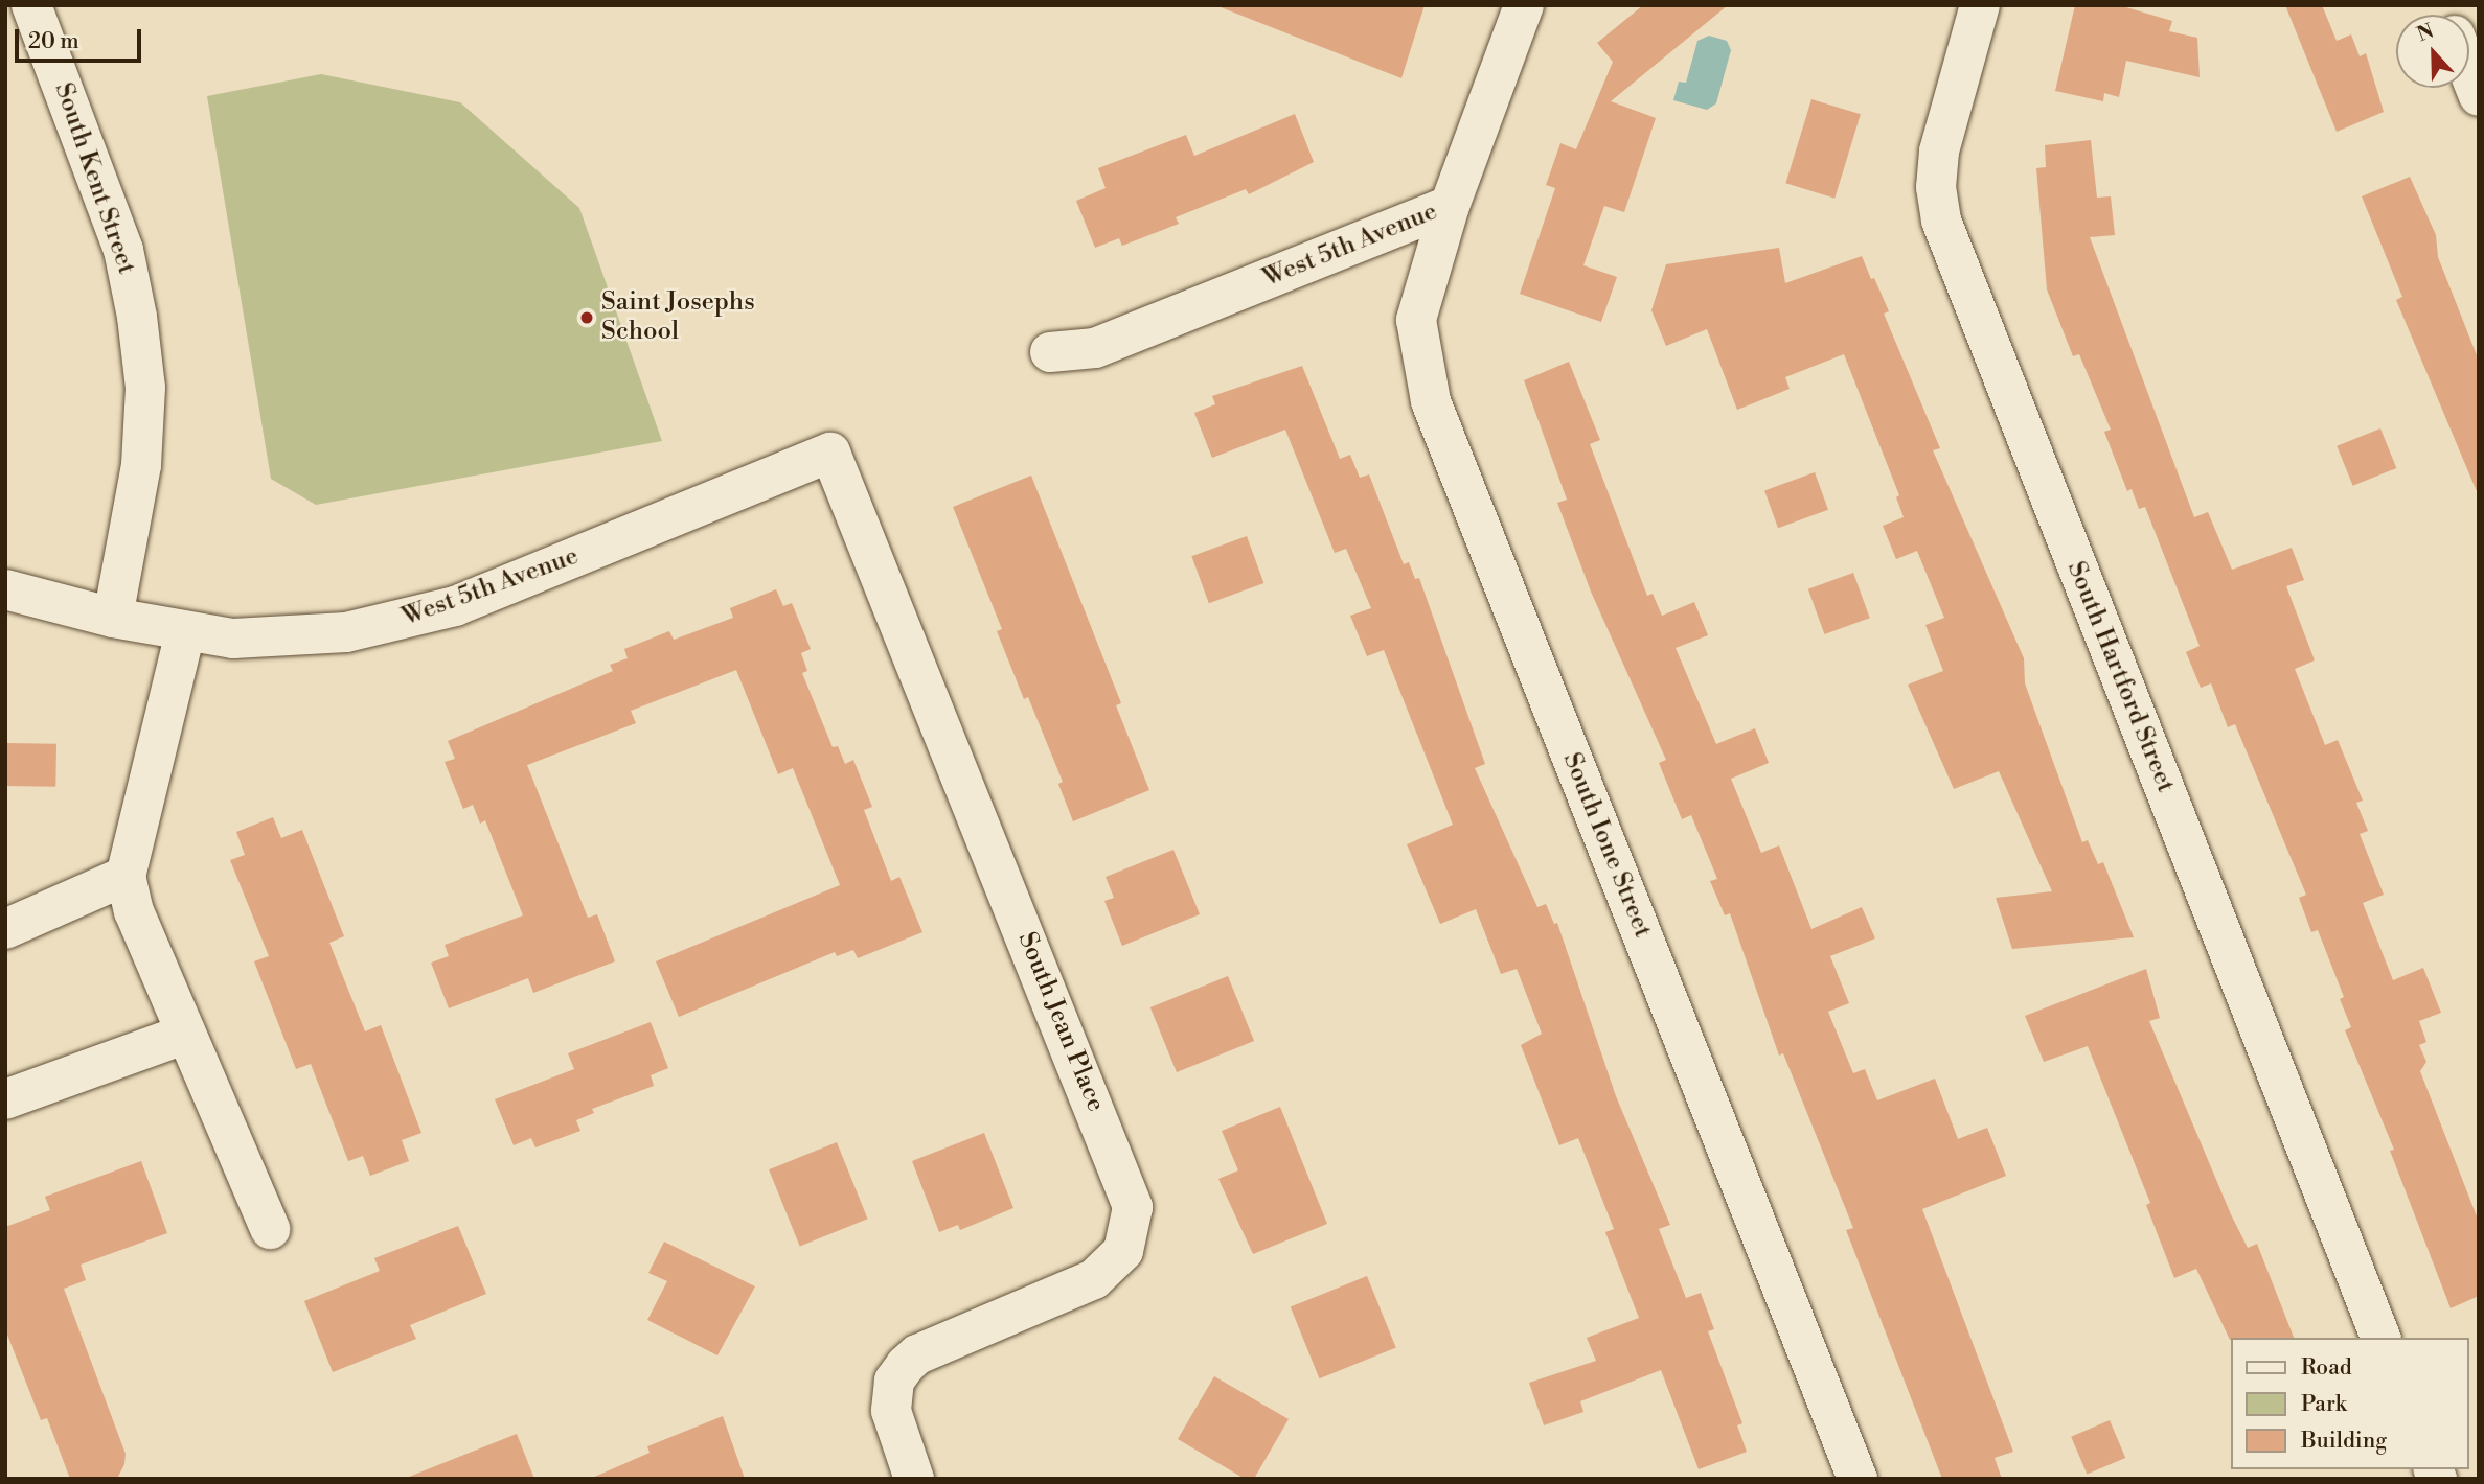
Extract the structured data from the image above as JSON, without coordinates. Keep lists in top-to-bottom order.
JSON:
{
  "streets": {
    "street": [
      "South Kent Street",
      "West 5th Avenue",
      "South Hartford Street",
      "South Ione Street",
      "South Jean Place"
    ]
  },
  "crossings": [
    ["South Kent Street", "West 5th Avenue"],
    ["West 5th Avenue", "South Ione Street"],
    ["West 5th Avenue", "South Jean Place"]
  ],
  "places": ["Saint Josephs School"],
  "legend": ["Road", "Park", "Building"],
  "scale_bar": "20 m",
  "north": "top"
}
